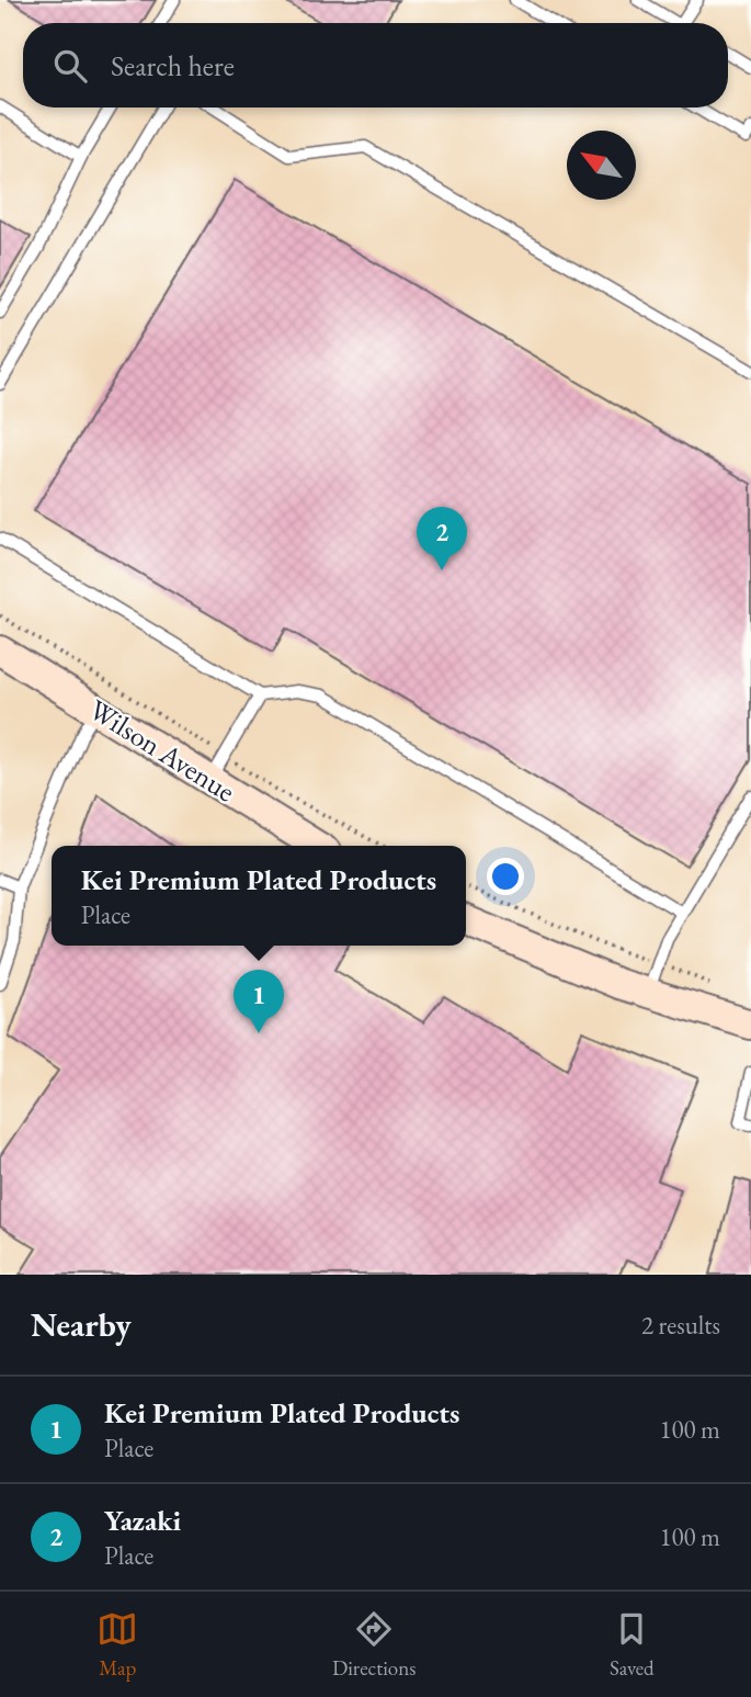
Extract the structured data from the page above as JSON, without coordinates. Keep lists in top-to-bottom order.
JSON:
{
  "streets": {
    "street": ["Wilson Avenue"]
  },
  "north": "top left",
  "page": {
    "search": "Search here",
    "pins": ["2", "1"],
    "popup": ["Kei Premium Plated Products", "Place"],
    "heading": ["Nearby", "2 results"],
    "list": [
      {
        "mark": "1",
        "name": "Kei Premium Plated Products",
        "note": "Place",
        "value": "100 m"
      },
      {
        "mark": "2",
        "name": "Yazaki",
        "note": "Place",
        "value": "100 m"
      }
    ],
    "nav": ["Map", "Directions", "Saved"]
  }
}
